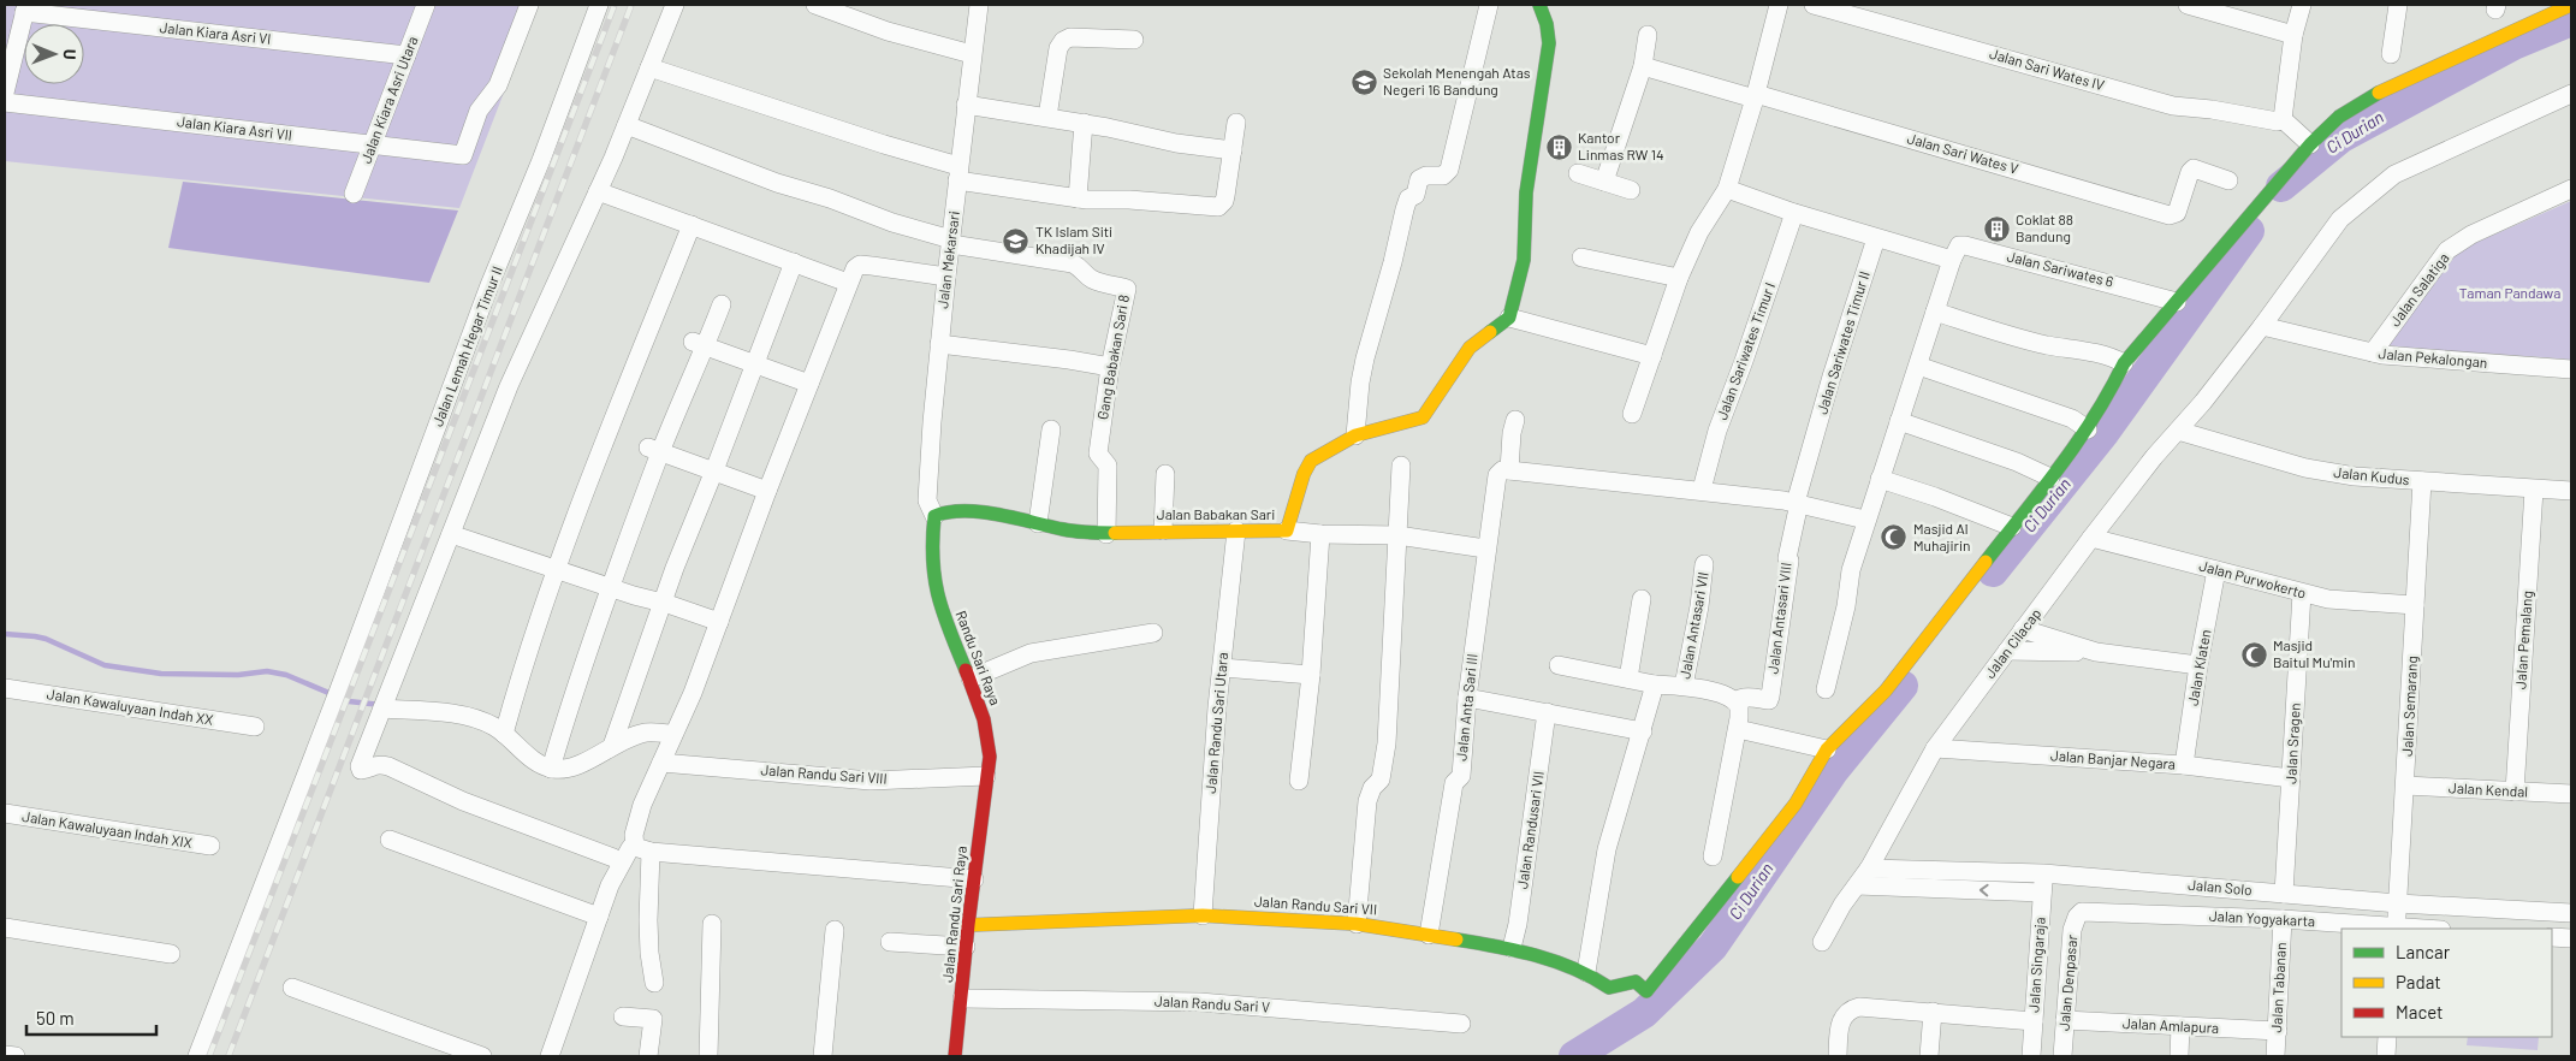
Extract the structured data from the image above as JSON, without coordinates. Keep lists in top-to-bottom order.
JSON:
{
  "streets": {
    "street": [
      "Jalan Kiara Asri VI",
      "Jalan Sari Wates IV",
      "Jalan Kiara Asri Utara",
      "Jalan Kiara Asri VII",
      "Jalan Sari Wates V",
      "Jalan Mekarsari",
      "Jalan Sariwates 6",
      "Jalan Salatiga",
      "Jalan Sariwates Timur II",
      "Jalan Lemah Hegar Timur II",
      "Jalan Sariwates Timur I",
      "Gang Babakan Sari 8",
      "Jalan Pekalongan",
      "Jalan Kudus",
      "Jalan Babakan Sari",
      "Jalan Purwokerto",
      "Jalan Antasari VIII",
      "Jalan Antasari VII",
      "Jalan Pemalang",
      "Jalan Cilacap",
      "Randu Sari Raya",
      "Jalan Klaten",
      "Jalan Semarang",
      "Jalan Kawaluyaan Indah XX",
      "Jalan Anta Sari III",
      "Jalan Randu Sari Utara",
      "Jalan Sragen",
      "Jalan Banjar Negara",
      "Jalan Randu Sari VIII",
      "Jalan Kendal",
      "Jalan Kawaluyaan Indah XIX",
      "Jalan Randusari VII",
      "Jalan Solo",
      "Jalan Randu Sari VII",
      "Jalan Randu Sari Raya",
      "Jalan Yogyakarta",
      "Jalan Singaraja",
      "Jalan Denpasar",
      "Jalan Tabanan",
      "Jalan Randu Sari V",
      "Jalan Amlapura"
    ]
  },
  "crossings": [
    ["Jalan Kiara Asri VI", "Jalan Kiara Asri Utara"],
    ["Jalan Kiara Asri Utara", "Jalan Kiara Asri VII"],
    ["Jalan Mekarsari", "Gang Babakan Sari 8"],
    ["Jalan Mekarsari", "Jalan Babakan Sari"],
    ["Jalan Mekarsari", "Randu Sari Raya"],
    ["Jalan Salatiga", "Jalan Pekalongan"],
    ["Jalan Sariwates Timur II", "Jalan Antasari VIII"],
    ["Gang Babakan Sari 8", "Jalan Babakan Sari"],
    ["Jalan Pekalongan", "Jalan Cilacap"],
    ["Jalan Kudus", "Jalan Pemalang"],
    ["Jalan Kudus", "Jalan Cilacap"],
    ["Jalan Kudus", "Jalan Semarang"],
    ["Jalan Babakan Sari", "Randu Sari Raya"],
    ["Jalan Babakan Sari", "Jalan Randu Sari Utara"],
    ["Jalan Purwokerto", "Jalan Cilacap"],
    ["Jalan Purwokerto", "Jalan Klaten"],
    ["Jalan Purwokerto", "Jalan Semarang"],
    ["Jalan Purwokerto", "Jalan Sragen"],
    ["Jalan Pemalang", "Jalan Kendal"],
    ["Jalan Cilacap", "Jalan Banjar Negara"],
    ["Jalan Cilacap", "Jalan Solo"],
    ["Randu Sari Raya", "Jalan Randu Sari VIII"],
    ["Randu Sari Raya", "Jalan Randu Sari Raya"],
    ["Jalan Klaten", "Jalan Banjar Negara"],
    ["Jalan Semarang", "Jalan Kendal"],
    ["Jalan Semarang", "Jalan Solo"],
    ["Jalan Semarang", "Jalan Yogyakarta"],
    ["Jalan Anta Sari III", "Jalan Randu Sari VII"],
    ["Jalan Randu Sari Utara", "Jalan Randu Sari VII"],
    ["Jalan Sragen", "Jalan Banjar Negara"],
    ["Jalan Sragen", "Jalan Solo"],
    ["Jalan Randu Sari VIII", "Jalan Randu Sari Raya"],
    ["Jalan Randusari VII", "Jalan Randu Sari VII"],
    ["Jalan Solo", "Jalan Yogyakarta"],
    ["Jalan Solo", "Jalan Singaraja"],
    ["Jalan Randu Sari VII", "Jalan Randu Sari Raya"],
    ["Jalan Randu Sari Raya", "Jalan Randu Sari V"],
    ["Jalan Yogyakarta", "Jalan Denpasar"],
    ["Jalan Yogyakarta", "Jalan Tabanan"],
    ["Jalan Denpasar", "Jalan Amlapura"],
    ["Jalan Tabanan", "Jalan Amlapura"]
  ],
  "water": ["Ci Durian"],
  "parks": ["Taman Pandawa"],
  "places": {
    "school or university": ["Sekolah Menengah Atas Negeri 16 Bandung", "TK Islam Siti Khadijah IV"],
    "building": ["Kantor Linmas RW 14", "Coklat 88 Bandung"],
    "mosque": ["Masjid Al Muhajirin", "Masjid Baitul Mu'min"]
  },
  "legend": ["Lancar", "Padat", "Macet"],
  "scale_bar": "50 m",
  "north": "right"
}
